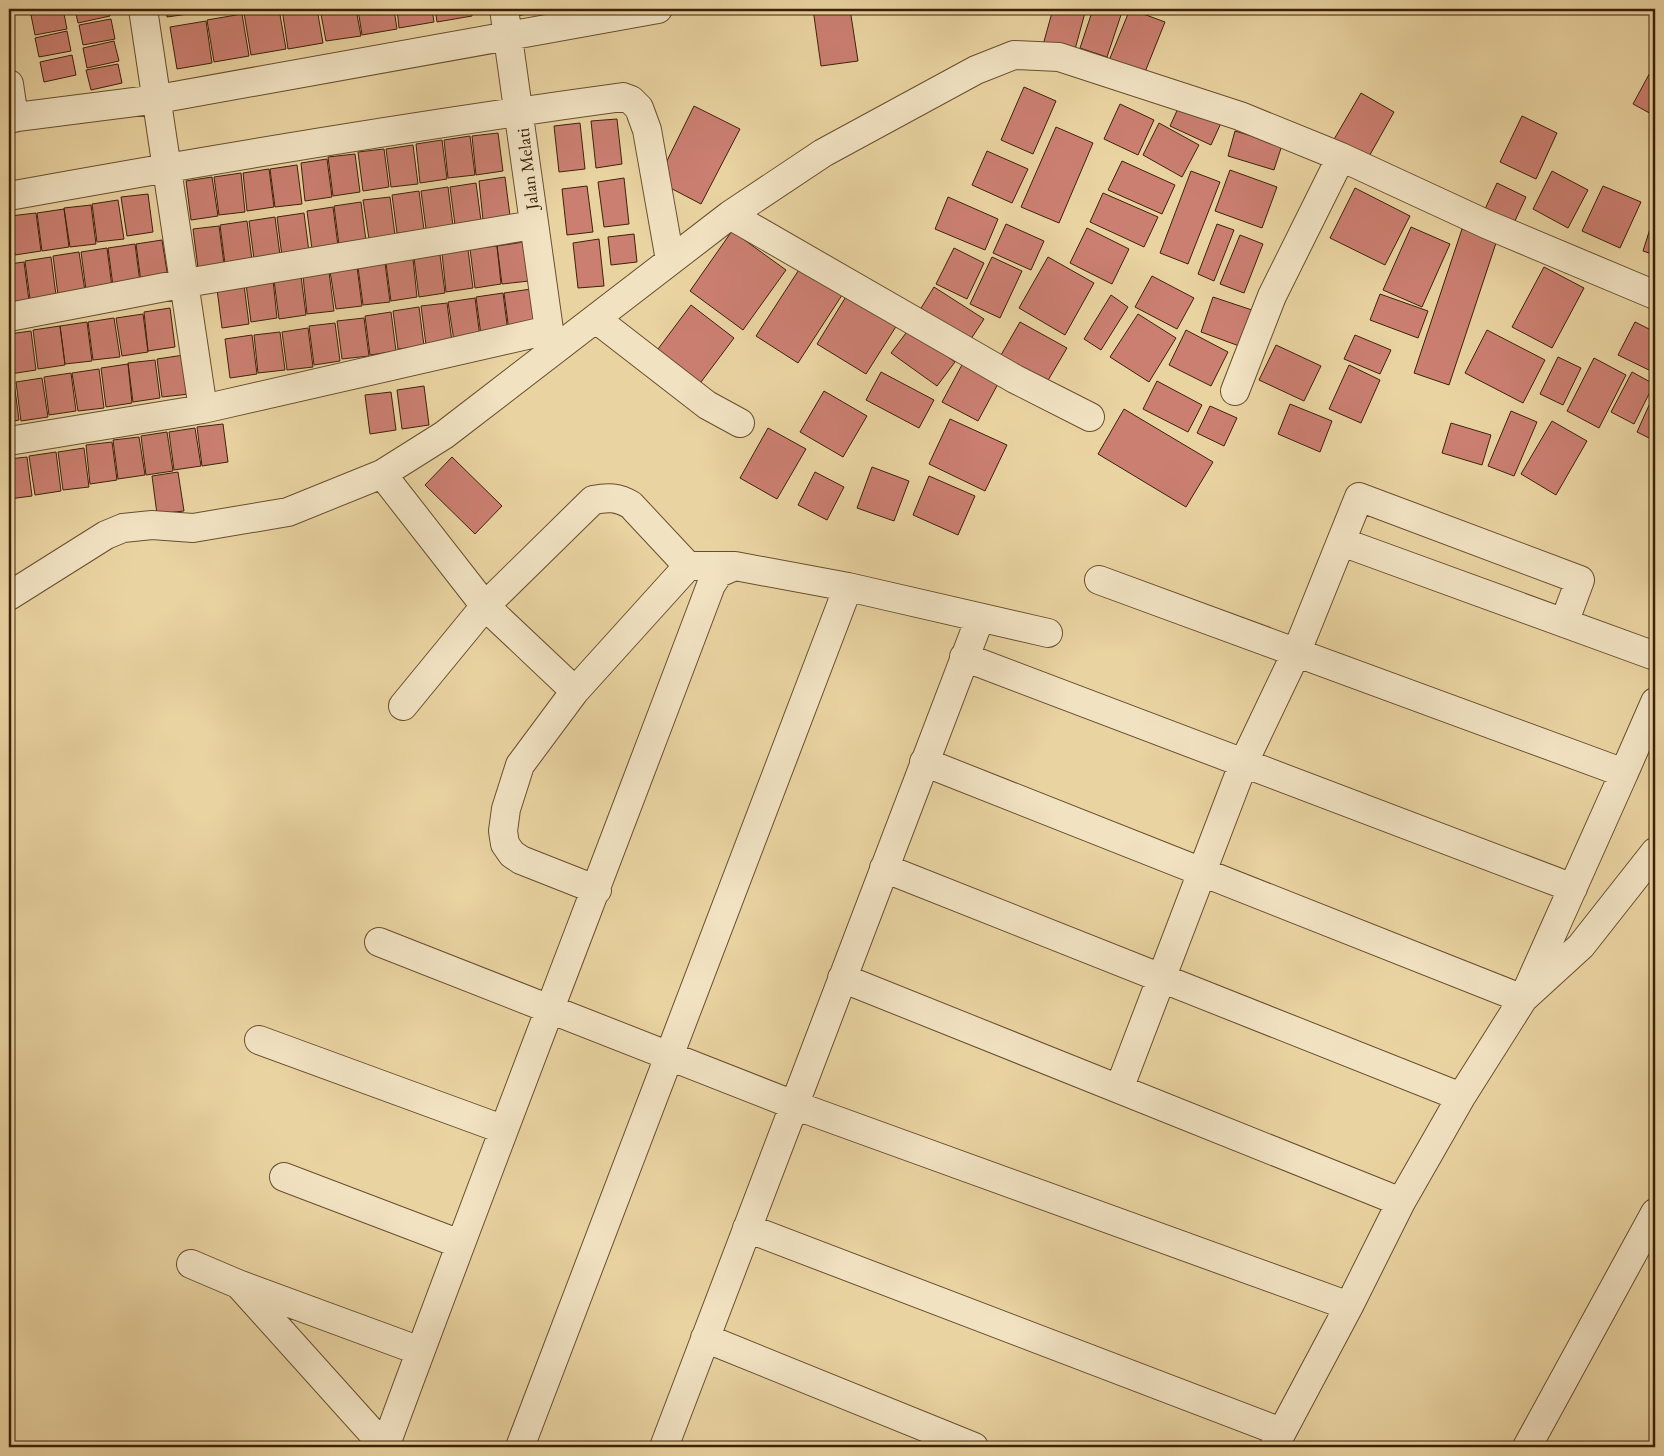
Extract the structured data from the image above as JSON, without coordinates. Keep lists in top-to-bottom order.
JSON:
{
  "streets": {
    "street": ["Jalan Melati"]
  }
}
